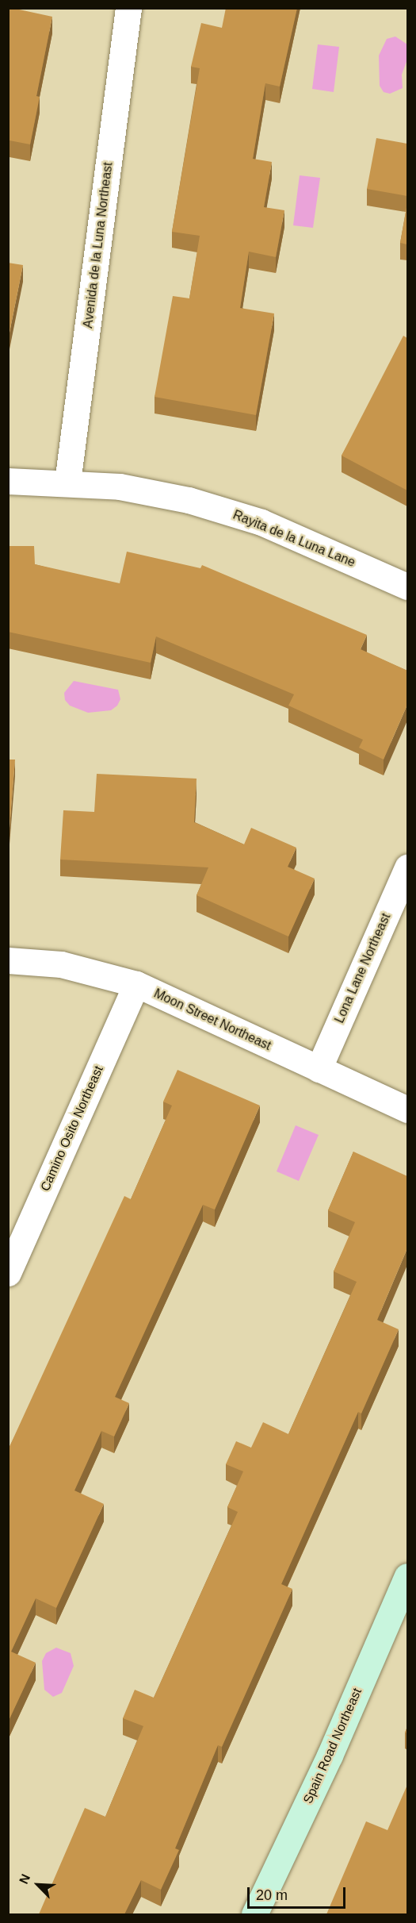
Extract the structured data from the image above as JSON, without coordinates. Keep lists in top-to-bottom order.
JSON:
{
  "streets": {
    "street": [
      "Avenida de la Luna Northeast",
      "Rayita de la Luna Lane",
      "Lona Lane Northeast",
      "Moon Street Northeast",
      "Camino Osito Northeast",
      "Spain Road Northeast"
    ]
  },
  "crossings": [
    ["Avenida de la Luna Northeast", "Rayita de la Luna Lane"],
    ["Lona Lane Northeast", "Moon Street Northeast"],
    ["Moon Street Northeast", "Camino Osito Northeast"]
  ],
  "scale_bar": "20 m",
  "north": "top left"
}
